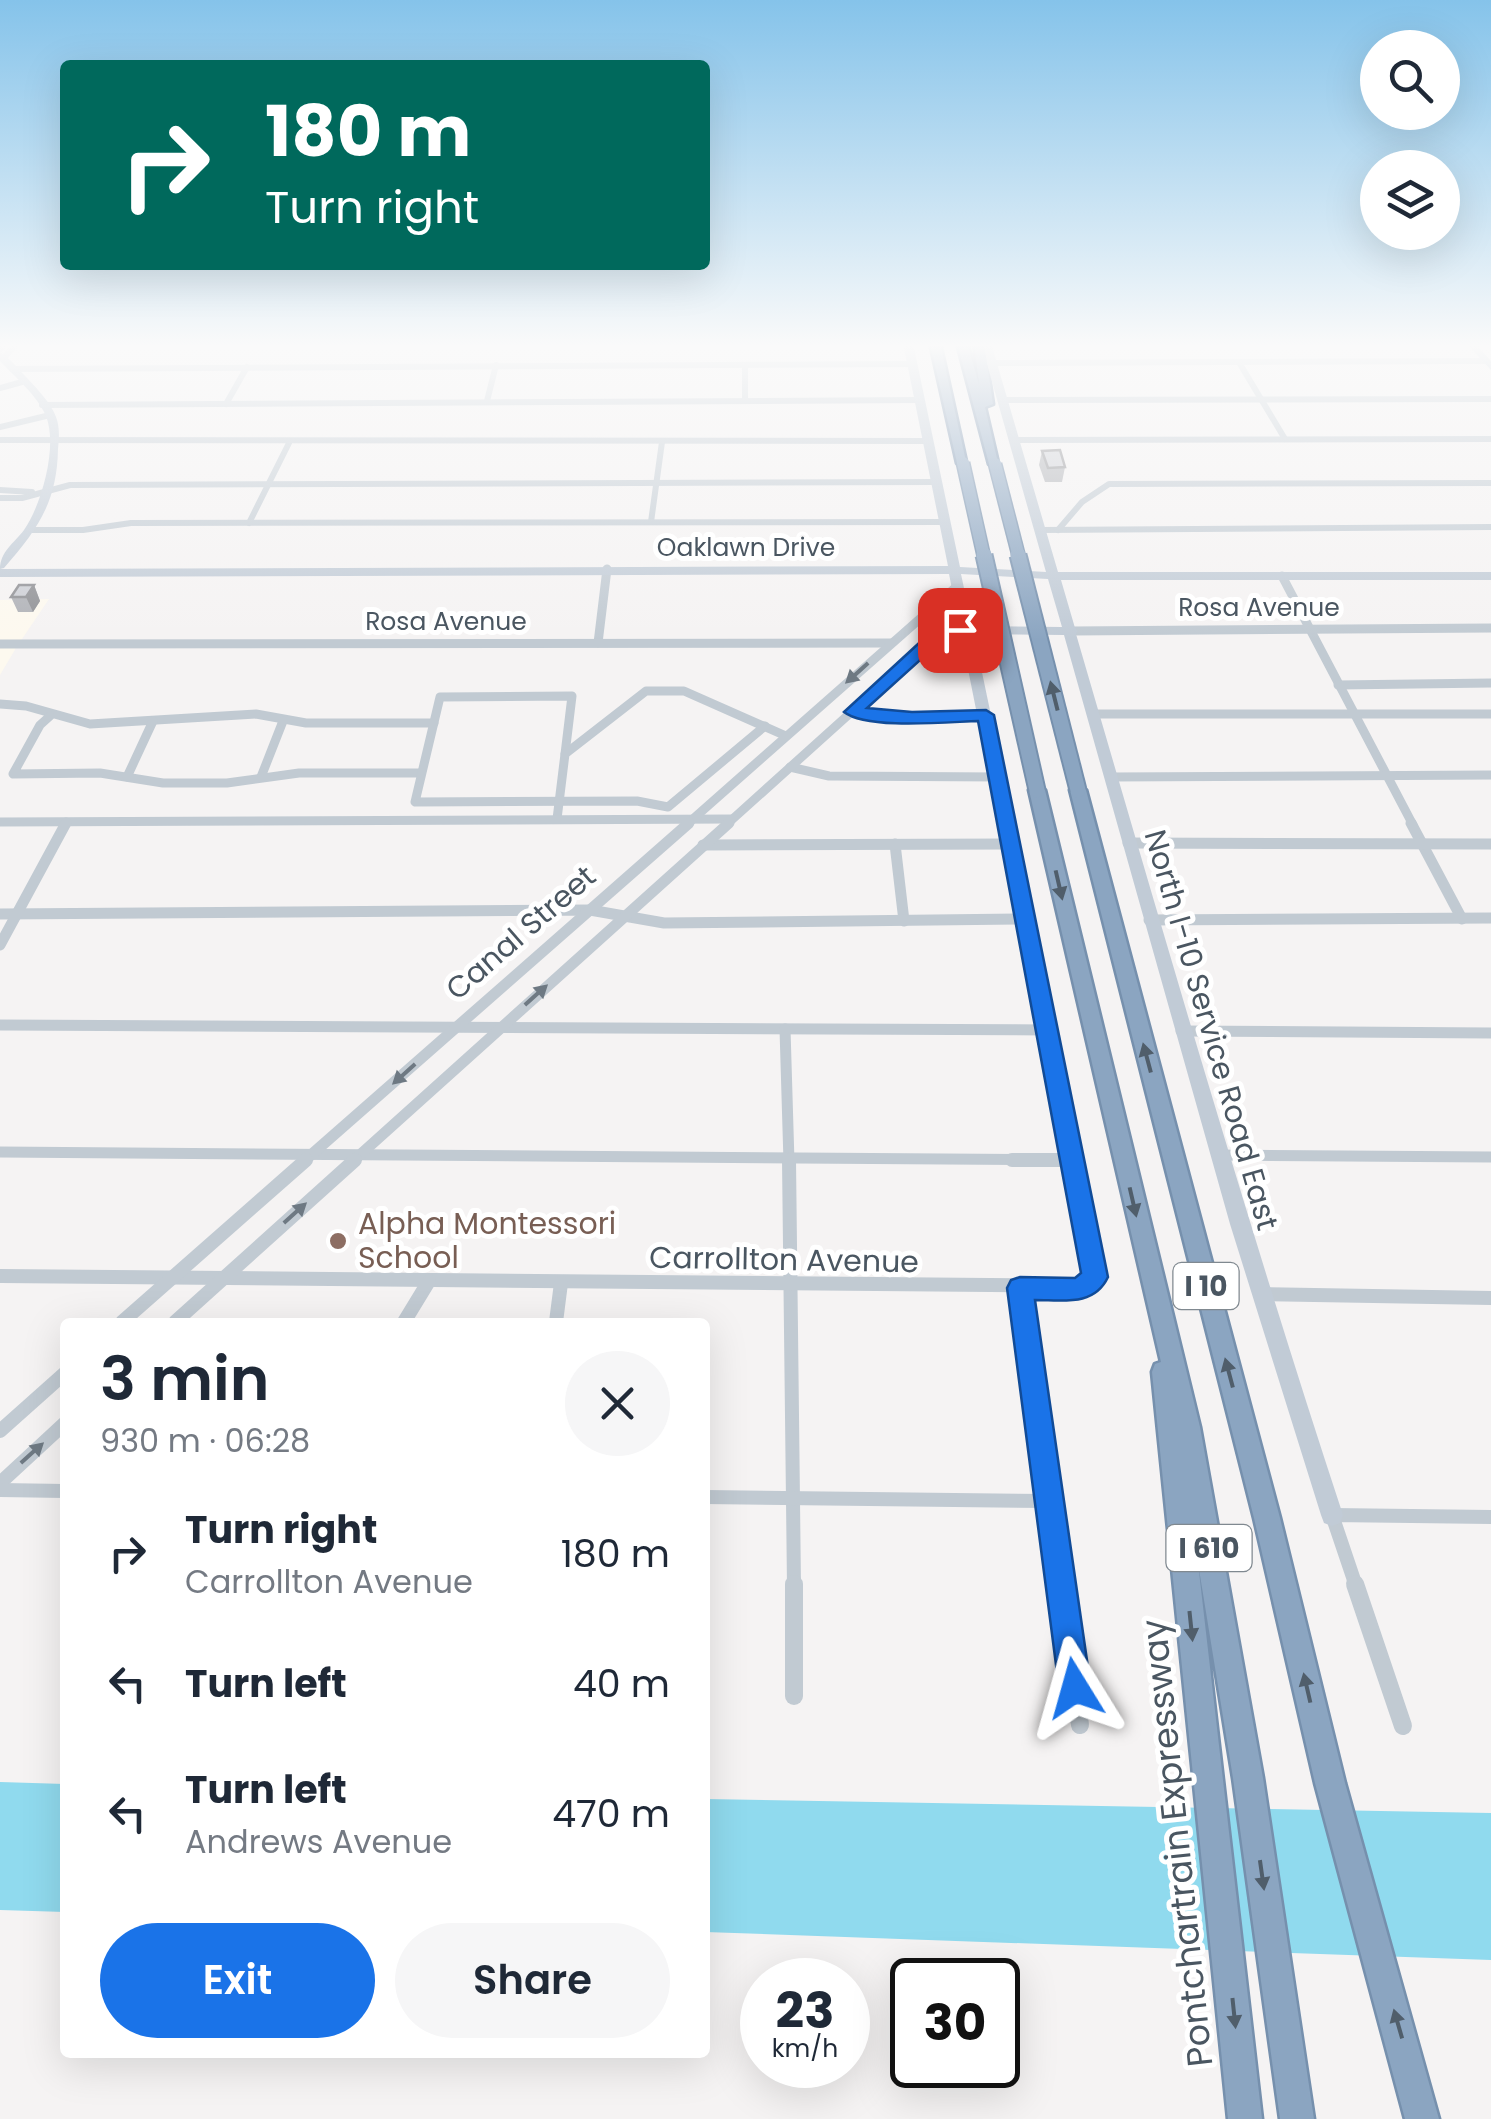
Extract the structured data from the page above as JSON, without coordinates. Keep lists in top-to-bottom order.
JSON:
{
  "streets": {
    "highway": ["I 10", "I 610", "Pontchartrain Expressway"],
    "street": [
      "Oaklawn Drive",
      "Rosa Avenue",
      "Canal Street",
      "North I-10 Service Road East",
      "Carrollton Avenue"
    ]
  },
  "crossings": [
    ["Oaklawn Drive", "Canal Street"],
    ["Oaklawn Drive", "North I-10 Service Road East"],
    ["Rosa Avenue", "Canal Street"],
    ["Rosa Avenue", "North I-10 Service Road East"],
    ["Canal Street", "Carrollton Avenue"],
    ["I 10", "I 610"],
    ["I 10", "Pontchartrain Expressway"],
    ["I 610", "Pontchartrain Expressway"]
  ],
  "places": ["Alpha Montessori School"],
  "page": {
    "turn": ["180 m", "Turn right"],
    "heading": ["3 min", "930 m · 06:28"],
    "list": [
      {
        "name": "Turn right",
        "note": "Carrollton Avenue",
        "value": "180 m"
      },
      {
        "name": "Turn left",
        "value": "40 m"
      },
      {
        "name": "Turn left",
        "note": "Andrews Avenue",
        "value": "470 m"
      }
    ],
    "buttons": ["Exit", "Share"],
    "speed": "23 km/h",
    "limit": "30"
  }
}
